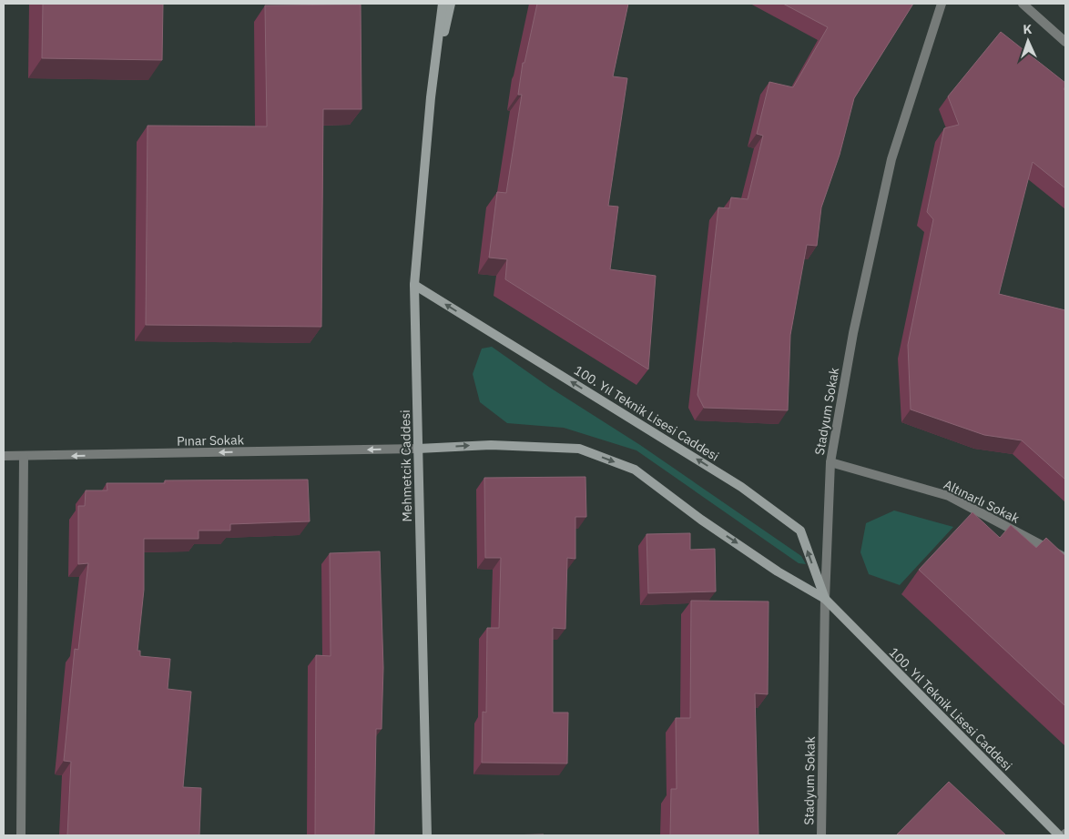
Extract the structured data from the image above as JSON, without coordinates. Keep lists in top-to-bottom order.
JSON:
{
  "streets": {
    "main road": ["100. Yıl Teknik Lisesi Caddesi", "Mehmetcik Caddesi"],
    "street": ["Stadyum Sokak", "Pınar Sokak", "Altınarlı Sokak"]
  },
  "crossings": [
    ["Stadyum Sokak", "100. Yıl Teknik Lisesi Caddesi"],
    ["Stadyum Sokak", "Altınarlı Sokak"],
    ["100. Yıl Teknik Lisesi Caddesi", "Pınar Sokak"],
    ["100. Yıl Teknik Lisesi Caddesi", "Mehmetcik Caddesi"],
    ["Pınar Sokak", "Mehmetcik Caddesi"]
  ],
  "one_way": ["Pınar Sokak"],
  "north": "top"
}
